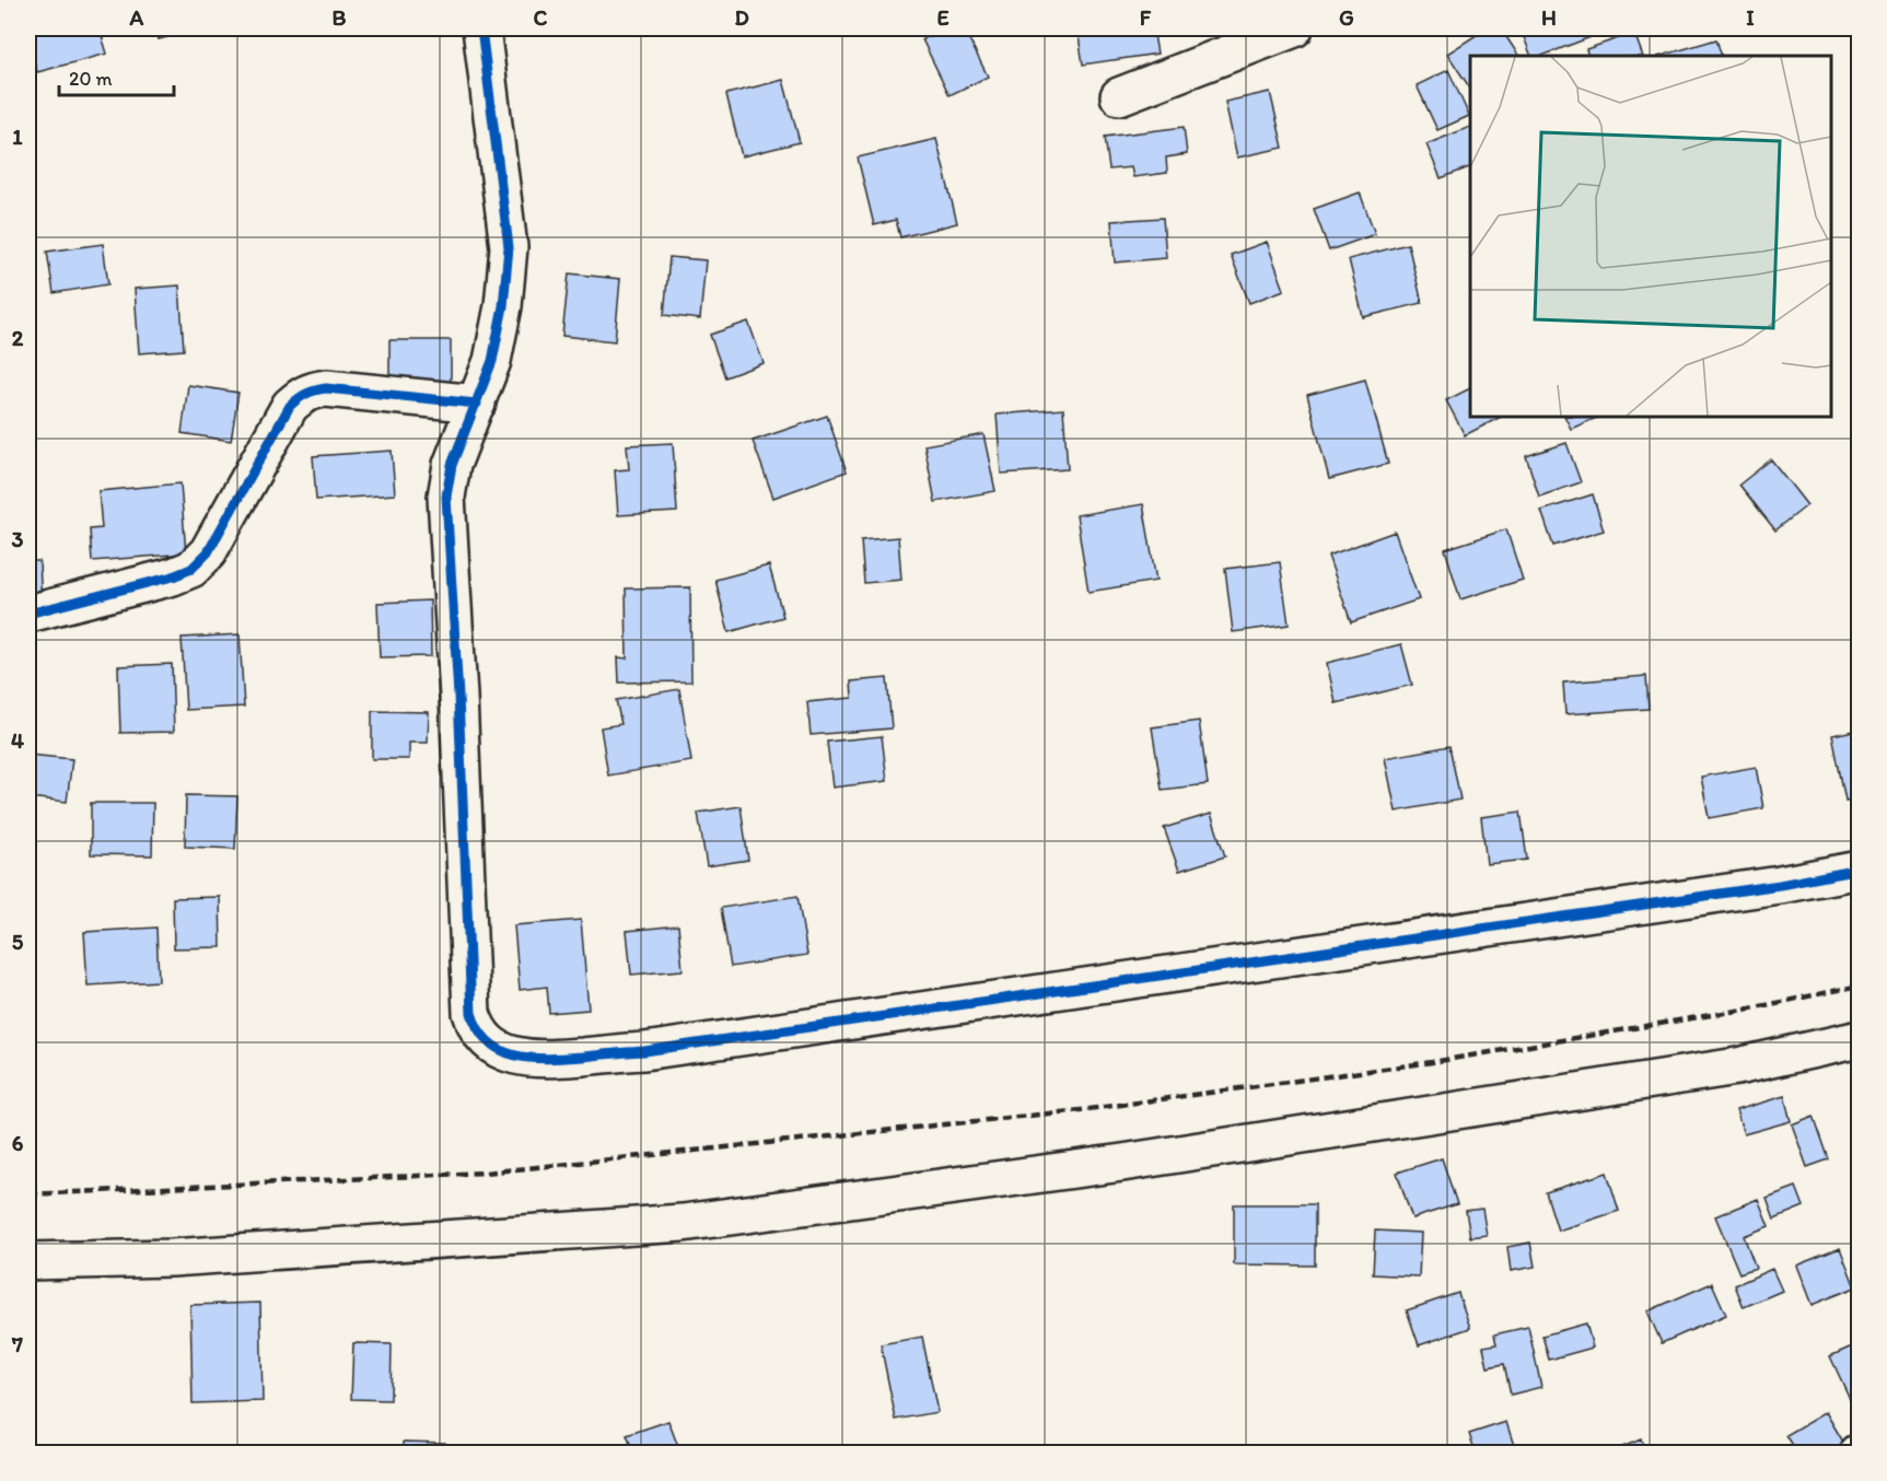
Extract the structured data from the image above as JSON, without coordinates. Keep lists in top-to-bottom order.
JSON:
{
  "scale_bar": "20 m",
  "grid": {
    "columns": [
      "A",
      "B",
      "C",
      "D",
      "E",
      "F",
      "G",
      "H",
      "I"
    ],
    "rows": [
      "1",
      "2",
      "3",
      "4",
      "5",
      "6",
      "7"
    ]
  }
}
